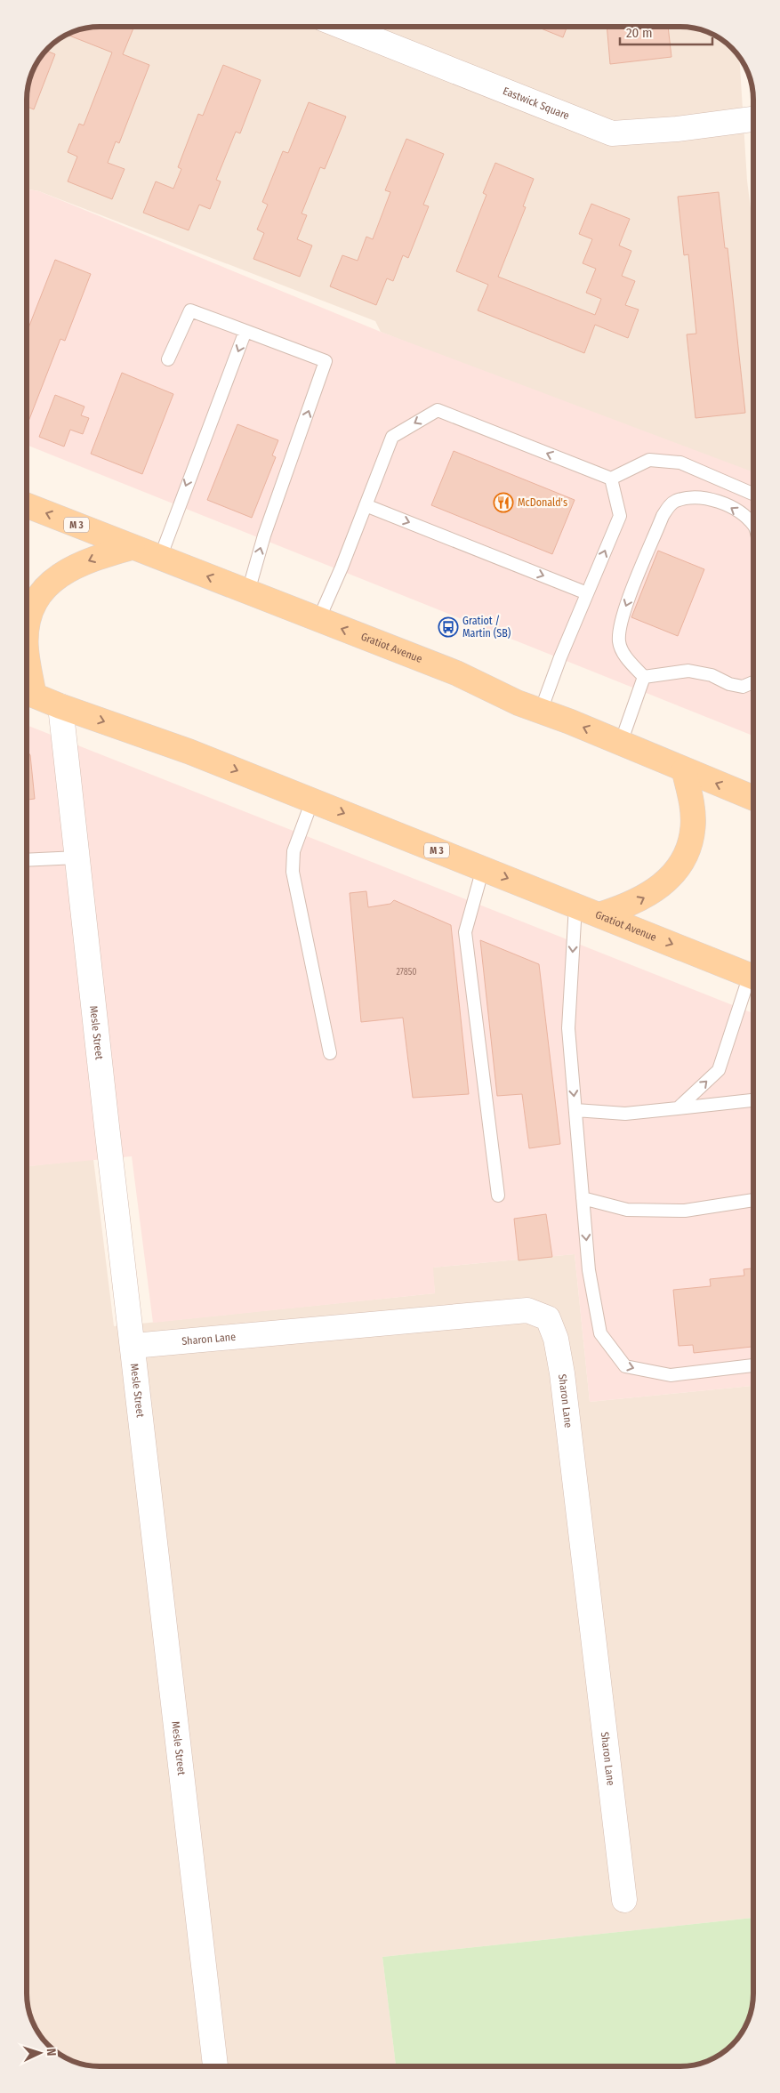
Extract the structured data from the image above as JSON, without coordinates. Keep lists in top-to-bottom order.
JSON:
{
  "streets": {
    "main road": ["M 3", "Gratiot Avenue"],
    "street": ["Eastwick Square", "Mesle Street", "Sharon Lane"]
  },
  "crossings": [
    ["Gratiot Avenue", "Mesle Street"],
    ["Mesle Street", "Sharon Lane"]
  ],
  "places": {
    "restaurant": ["McDonald's"],
    "bus stop": ["Gratiot / Martin (SB)"]
  },
  "house_numbers": ["27850"],
  "scale_bar": "20 m",
  "north": "right"
}
